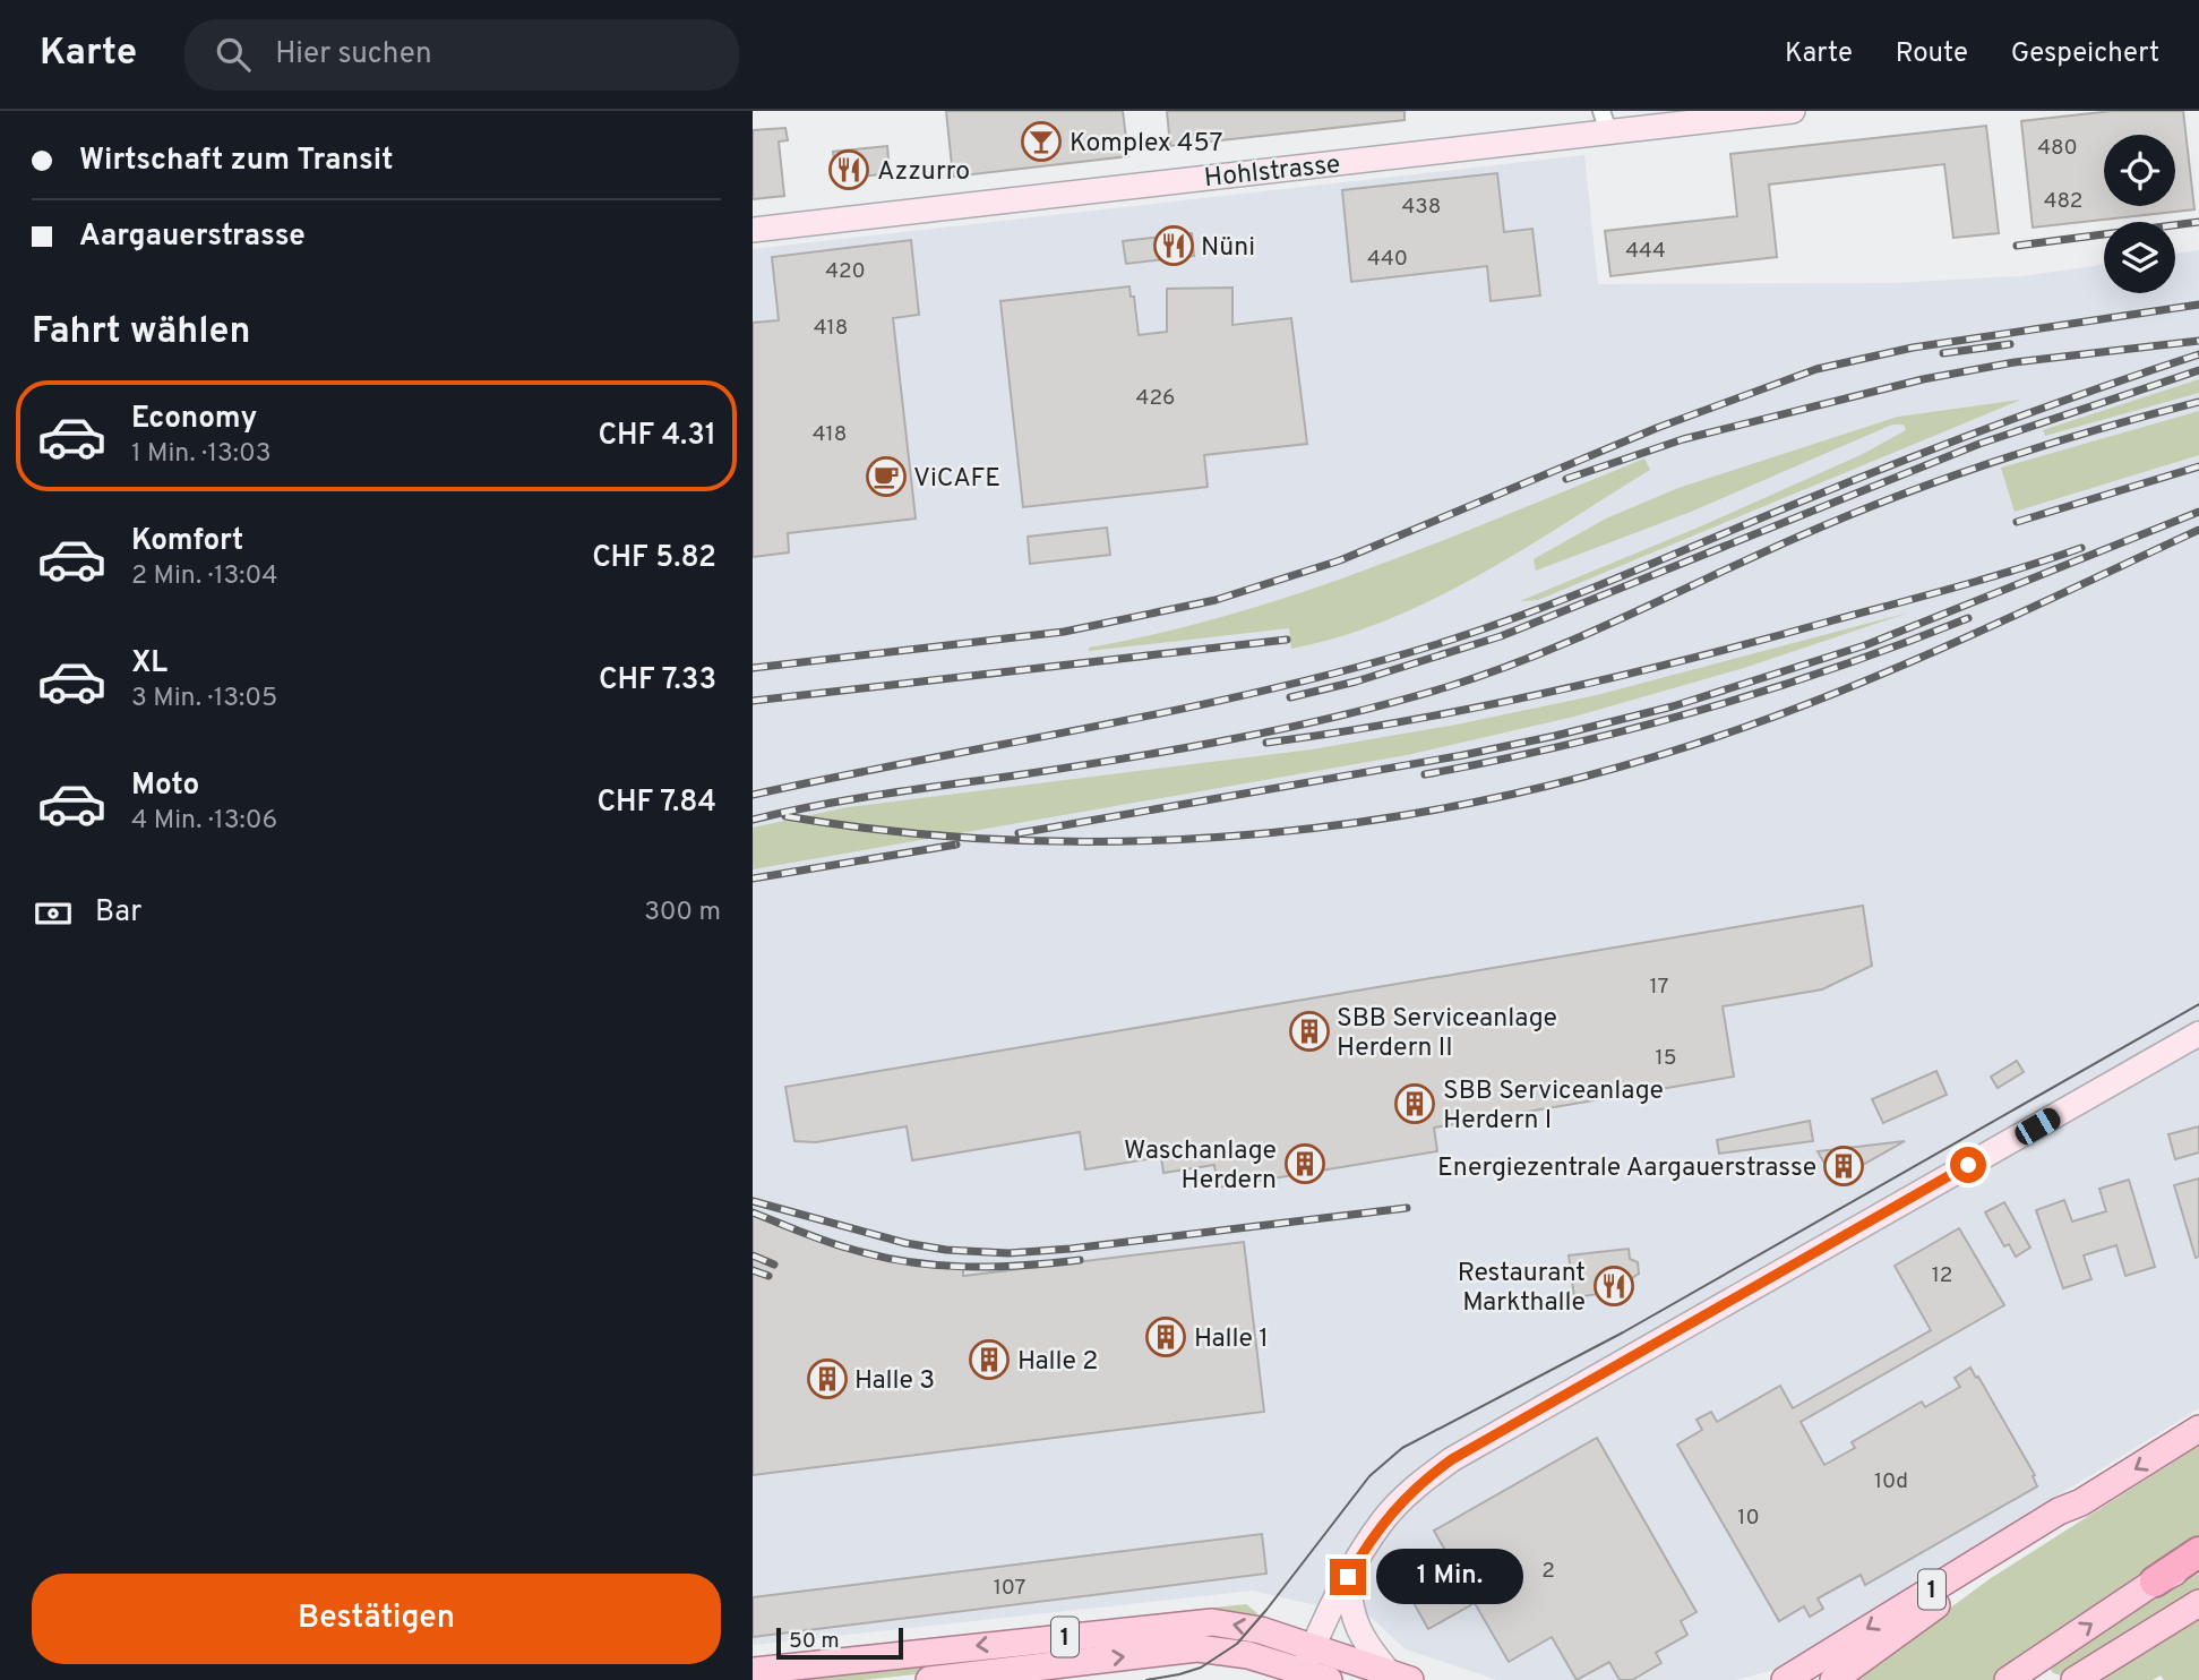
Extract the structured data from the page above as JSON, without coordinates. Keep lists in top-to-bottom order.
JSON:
{
  "streets": {
    "main road": ["1"],
    "street": ["Hohlstrasse"]
  },
  "places": {
    "bar": ["Komplex 457"],
    "restaurant": ["Azzurro", "Nüni", "Restaurant Markthalle"],
    "cafe": ["ViCAFE"],
    "building": [
      "SBB Serviceanlage Herdern II",
      "SBB Serviceanlage Herdern I",
      "Waschanlage Herdern",
      "Energiezentrale Aargauerstrasse",
      "Halle 1",
      "Halle 2",
      "Halle 3"
    ]
  },
  "house_numbers": [
    "480",
    "482",
    "438",
    "444",
    "440",
    "420",
    "418",
    "426",
    "418",
    "17",
    "15",
    "12",
    "10d",
    "10",
    "2",
    "107"
  ],
  "scale_bar": "50 m",
  "page": {
    "header": "Karte",
    "search": "Hier suchen",
    "nav": ["Karte", "Route", "Gespeichert"],
    "banner": ["Wirtschaft zum Transit", "Aargauerstrasse"],
    "heading": "Fahrt wählen",
    "list": [
      {
        "name": "Economy",
        "note": "1 Min. · 13:03",
        "value": "CHF 4.31"
      },
      {
        "name": "Komfort",
        "note": "2 Min. · 13:04",
        "value": "CHF 5.82"
      },
      {
        "name": "XL",
        "note": "3 Min. · 13:05",
        "value": "CHF 7.33"
      },
      {
        "name": "Moto",
        "note": "4 Min. · 13:06",
        "value": "CHF 7.84"
      }
    ],
    "pay": ["Bar", "300 m"],
    "bubble": "1 Min.",
    "buttons": "Bestätigen",
    "scale": "50 m"
  }
}
